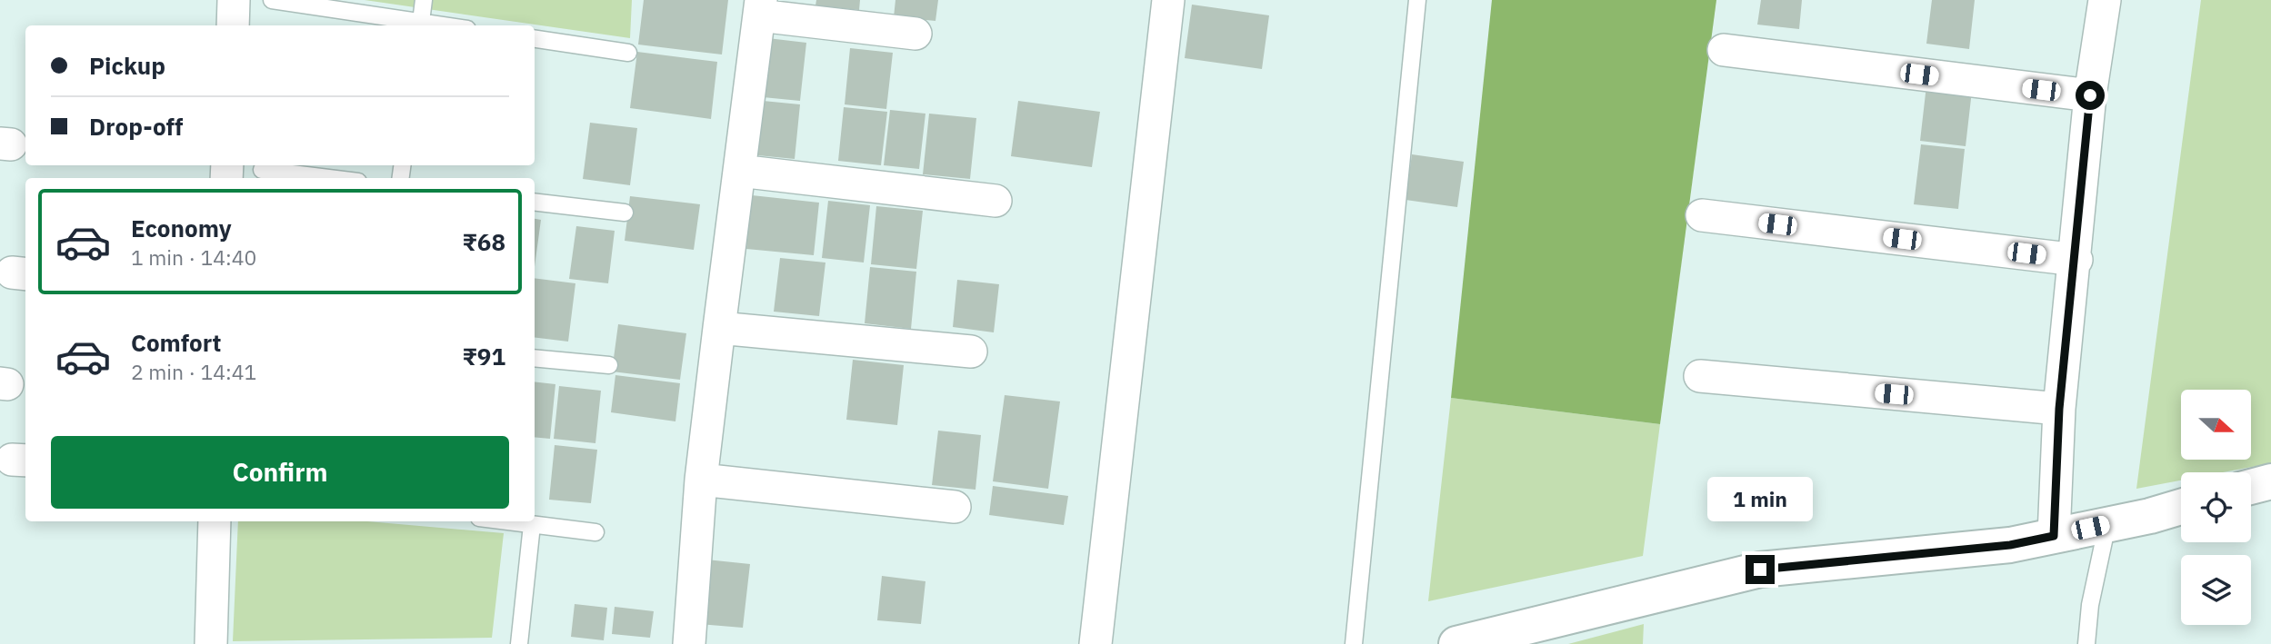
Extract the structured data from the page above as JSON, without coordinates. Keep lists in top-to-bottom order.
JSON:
{
  "north": "right",
  "page": {
    "banner": ["Pickup", "Drop-off"],
    "list": [
      {
        "name": "Economy",
        "note": "1 min · 14:40",
        "value": "₹68"
      },
      {
        "name": "Comfort",
        "note": "2 min · 14:41",
        "value": "₹91"
      }
    ],
    "buttons": "Confirm",
    "bubble": "1 min"
  }
}
